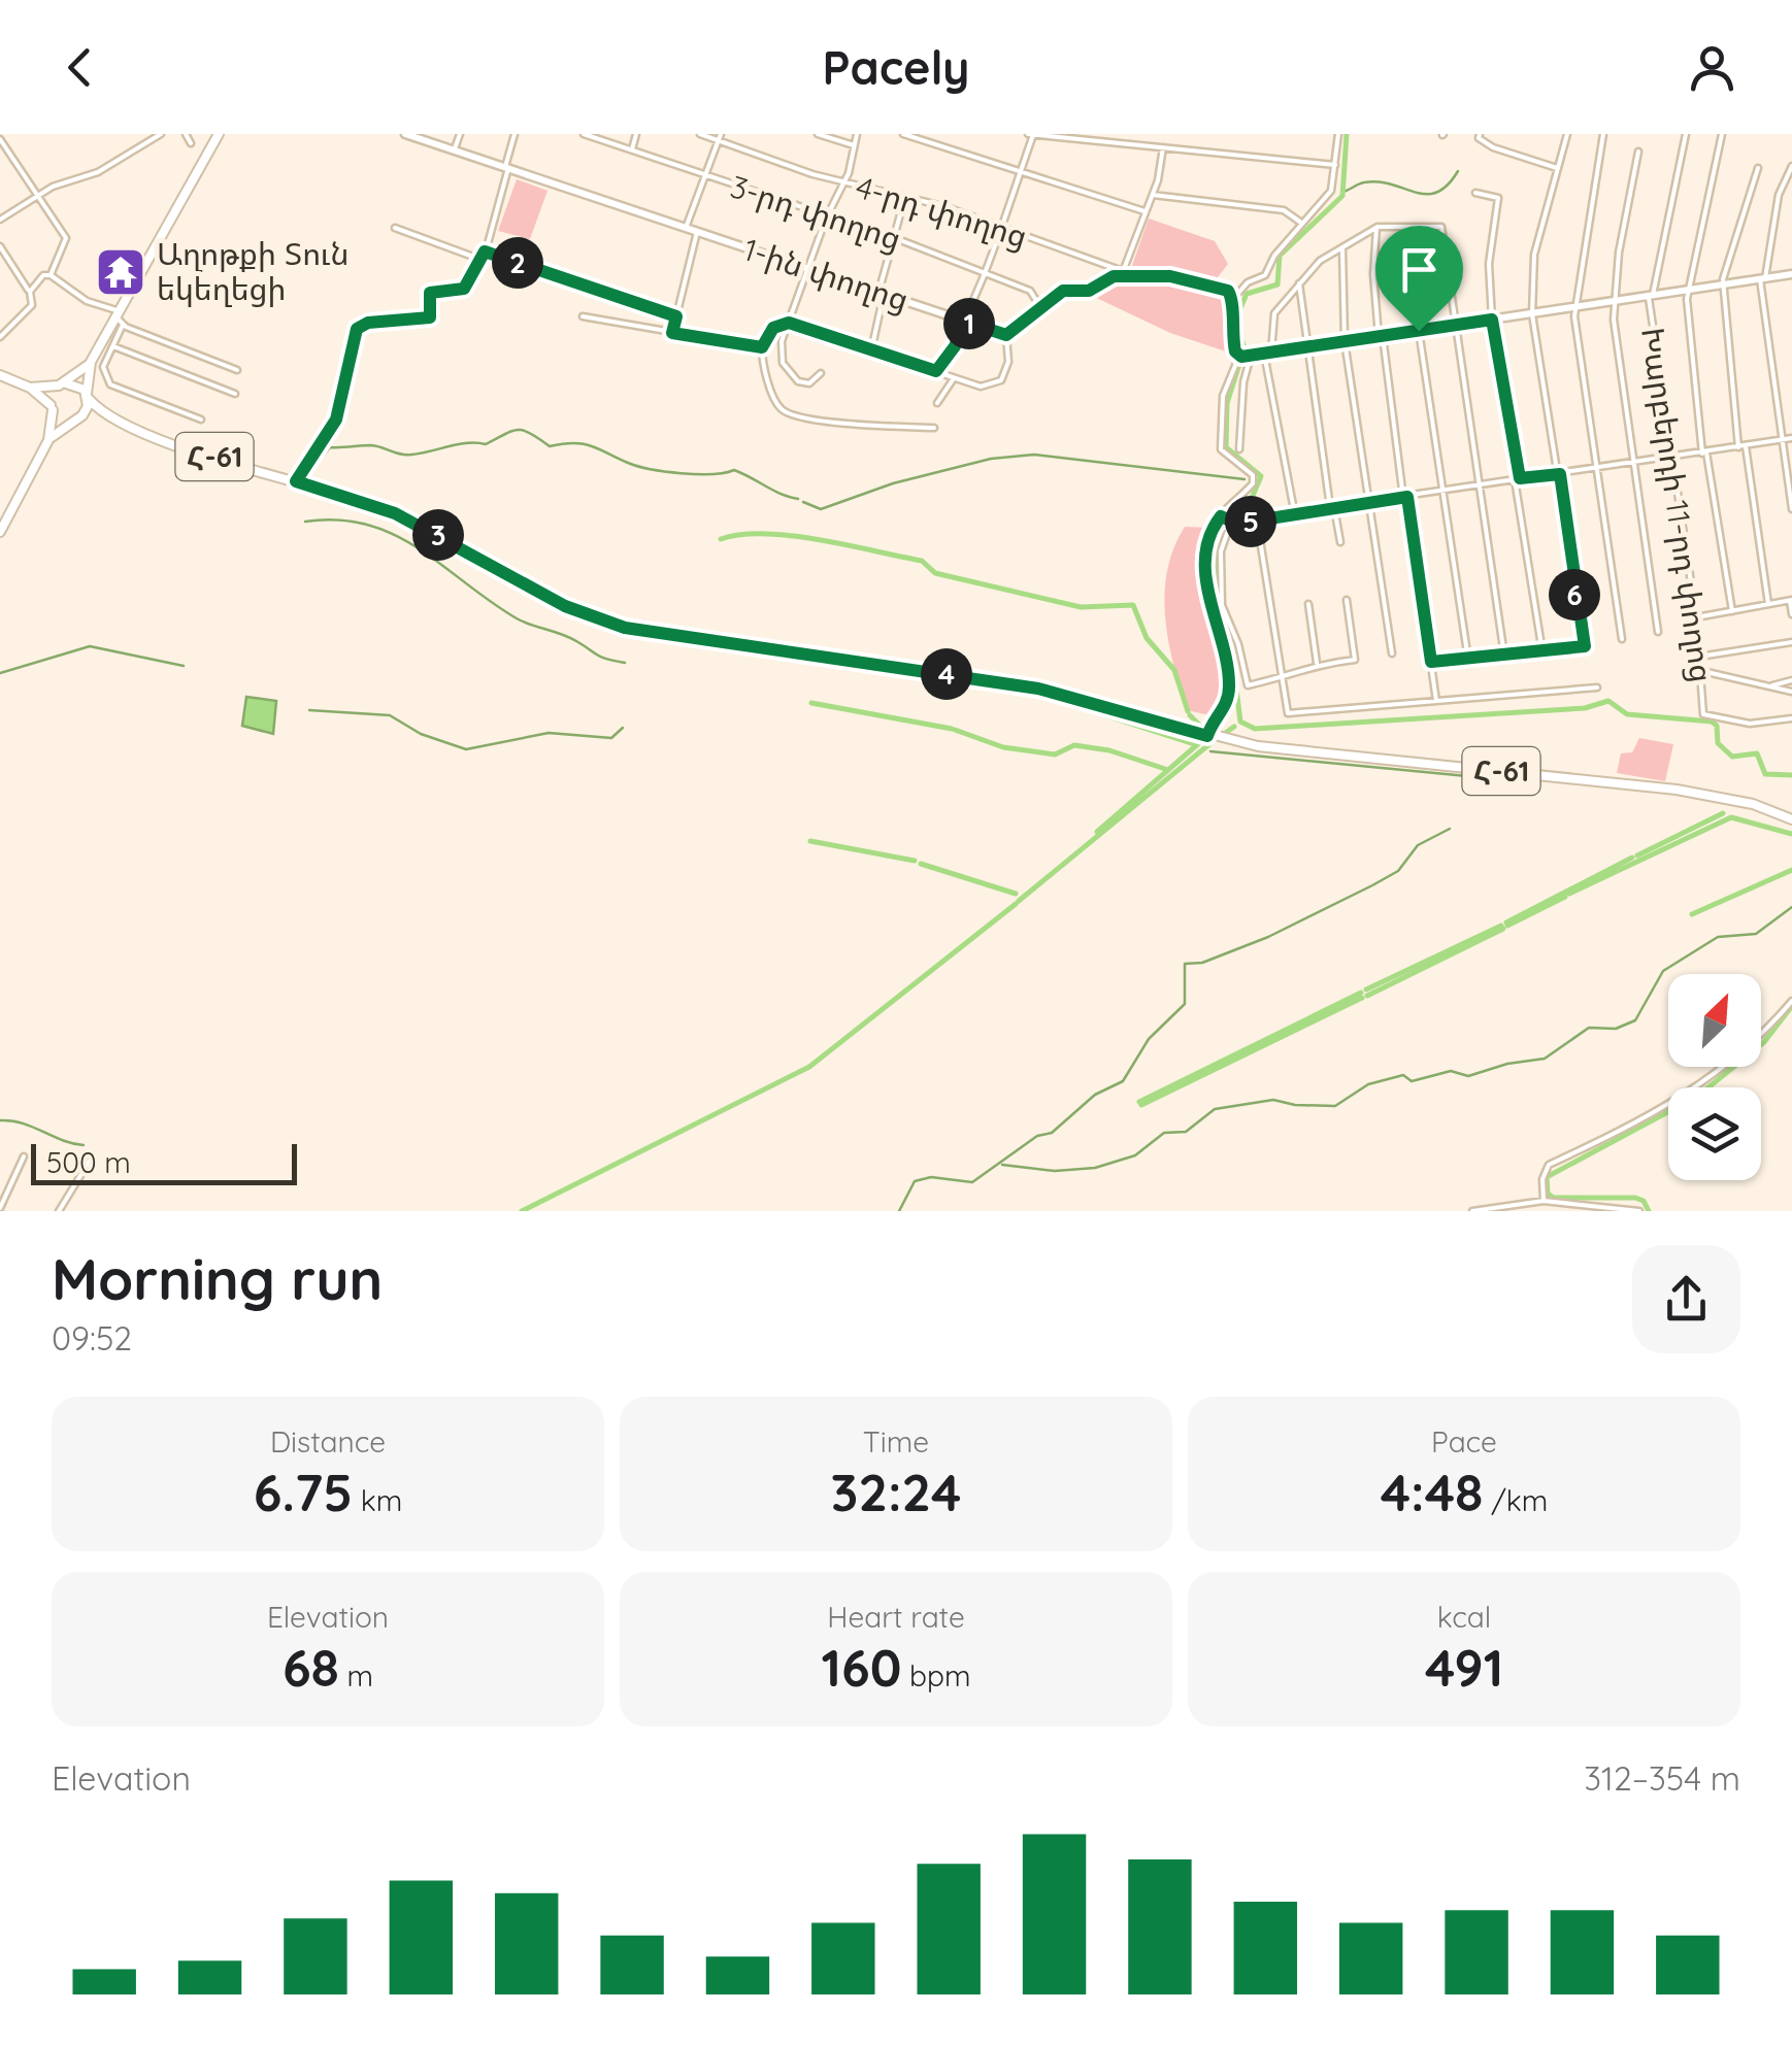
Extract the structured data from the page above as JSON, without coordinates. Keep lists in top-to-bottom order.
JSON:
{
  "streets": {
    "main road": ["1-ին փողոց", "Հ-61"],
    "street": ["4-րդ փողոց", "3-րդ փողոց", "Խարբերդի 11-րդ փողոց"]
  },
  "places": {
    "temple": ["Աղոթքի Տուն եկեղեցի"]
  },
  "scale_bar": "500 m",
  "north": "top right",
  "page": {
    "header": "Pacely",
    "pins": [
      "2",
      "1",
      "5",
      "3",
      "6",
      "4"
    ],
    "scale": "500 m",
    "heading": ["Morning run", "09:52"],
    "stats": [
      ["Distance", "6.75 km"],
      ["Time", "32:24"],
      ["Pace", "4:48 /km"],
      ["Elevation", "68 m"],
      ["Heart rate", "160 bpm"],
      ["kcal", "491"]
    ],
    "chart": ["Elevation", "312–354 m"]
  }
}
